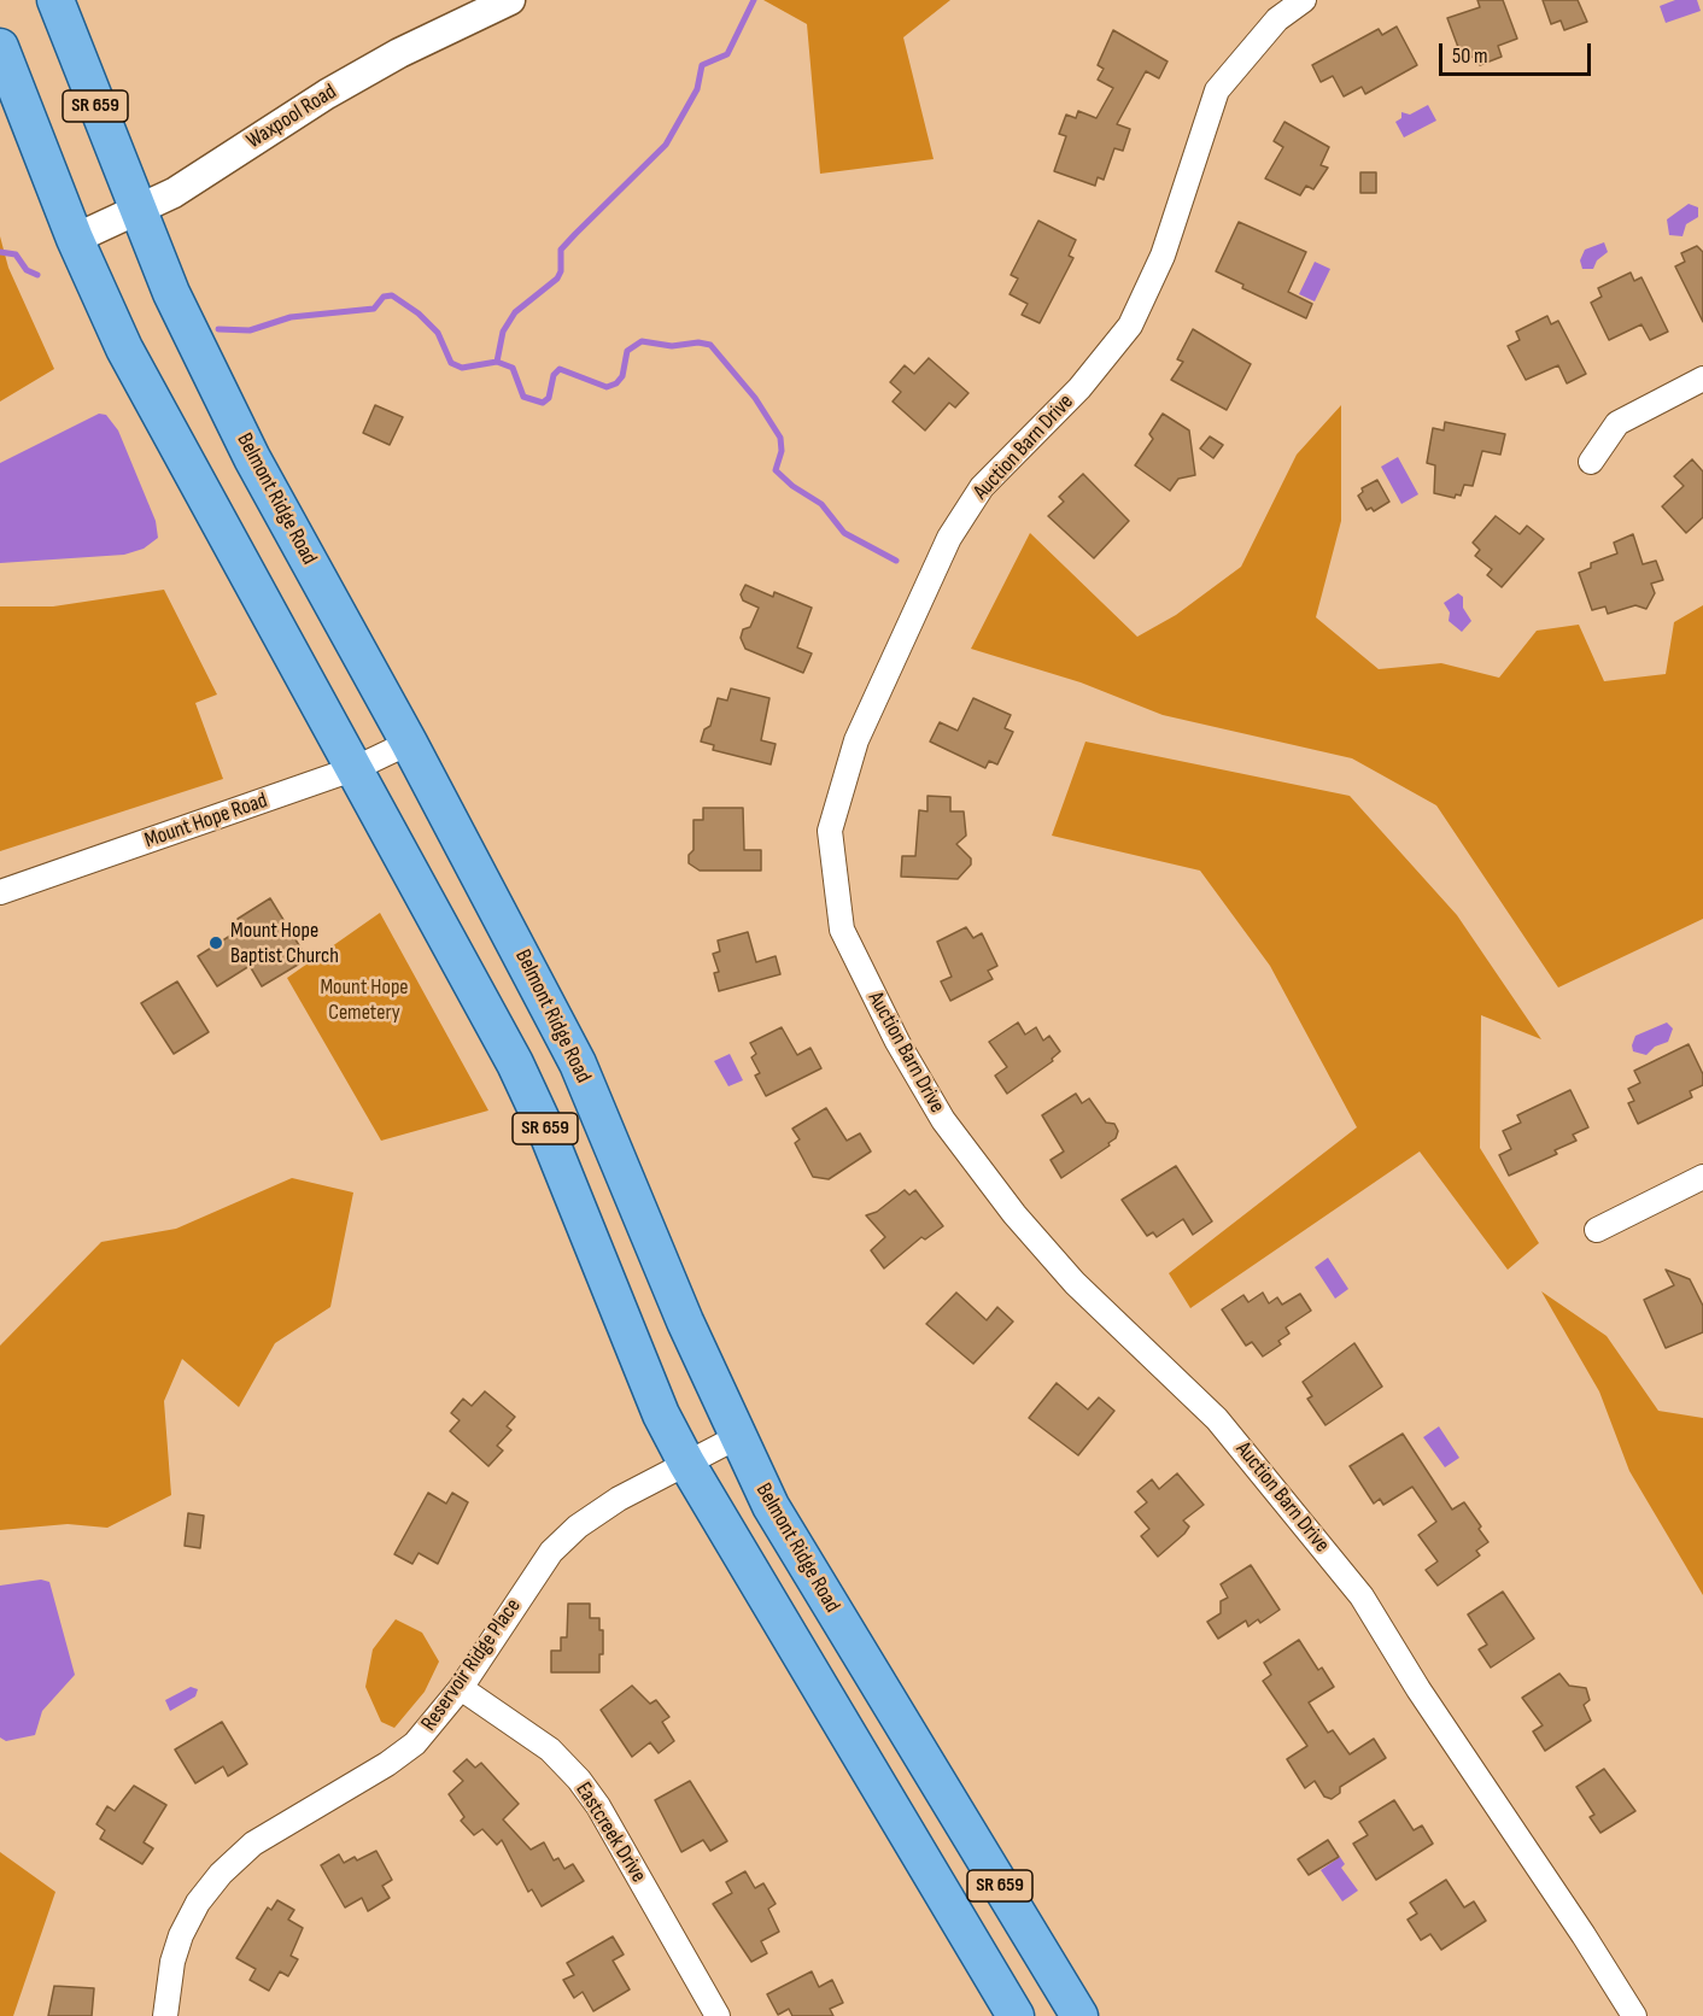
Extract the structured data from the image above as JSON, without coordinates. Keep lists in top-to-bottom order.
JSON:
{
  "streets": {
    "main road": ["SR 659", "Belmont Ridge Road"],
    "street": [
      "Waxpool Road",
      "Auction Barn Drive",
      "Mount Hope Road",
      "Reservoir Ridge Place",
      "Eastcreek Drive"
    ]
  },
  "crossings": [
    ["SR 659", "Waxpool Road"],
    ["SR 659", "Mount Hope Road"],
    ["SR 659", "Reservoir Ridge Place"],
    ["Waxpool Road", "Belmont Ridge Road"],
    ["Belmont Ridge Road", "Mount Hope Road"],
    ["Belmont Ridge Road", "Reservoir Ridge Place"],
    ["Reservoir Ridge Place", "Eastcreek Drive"]
  ],
  "parks": ["Mount Hope Cemetery"],
  "places": ["Mount Hope Baptist Church"],
  "scale_bar": "50 m"
}
